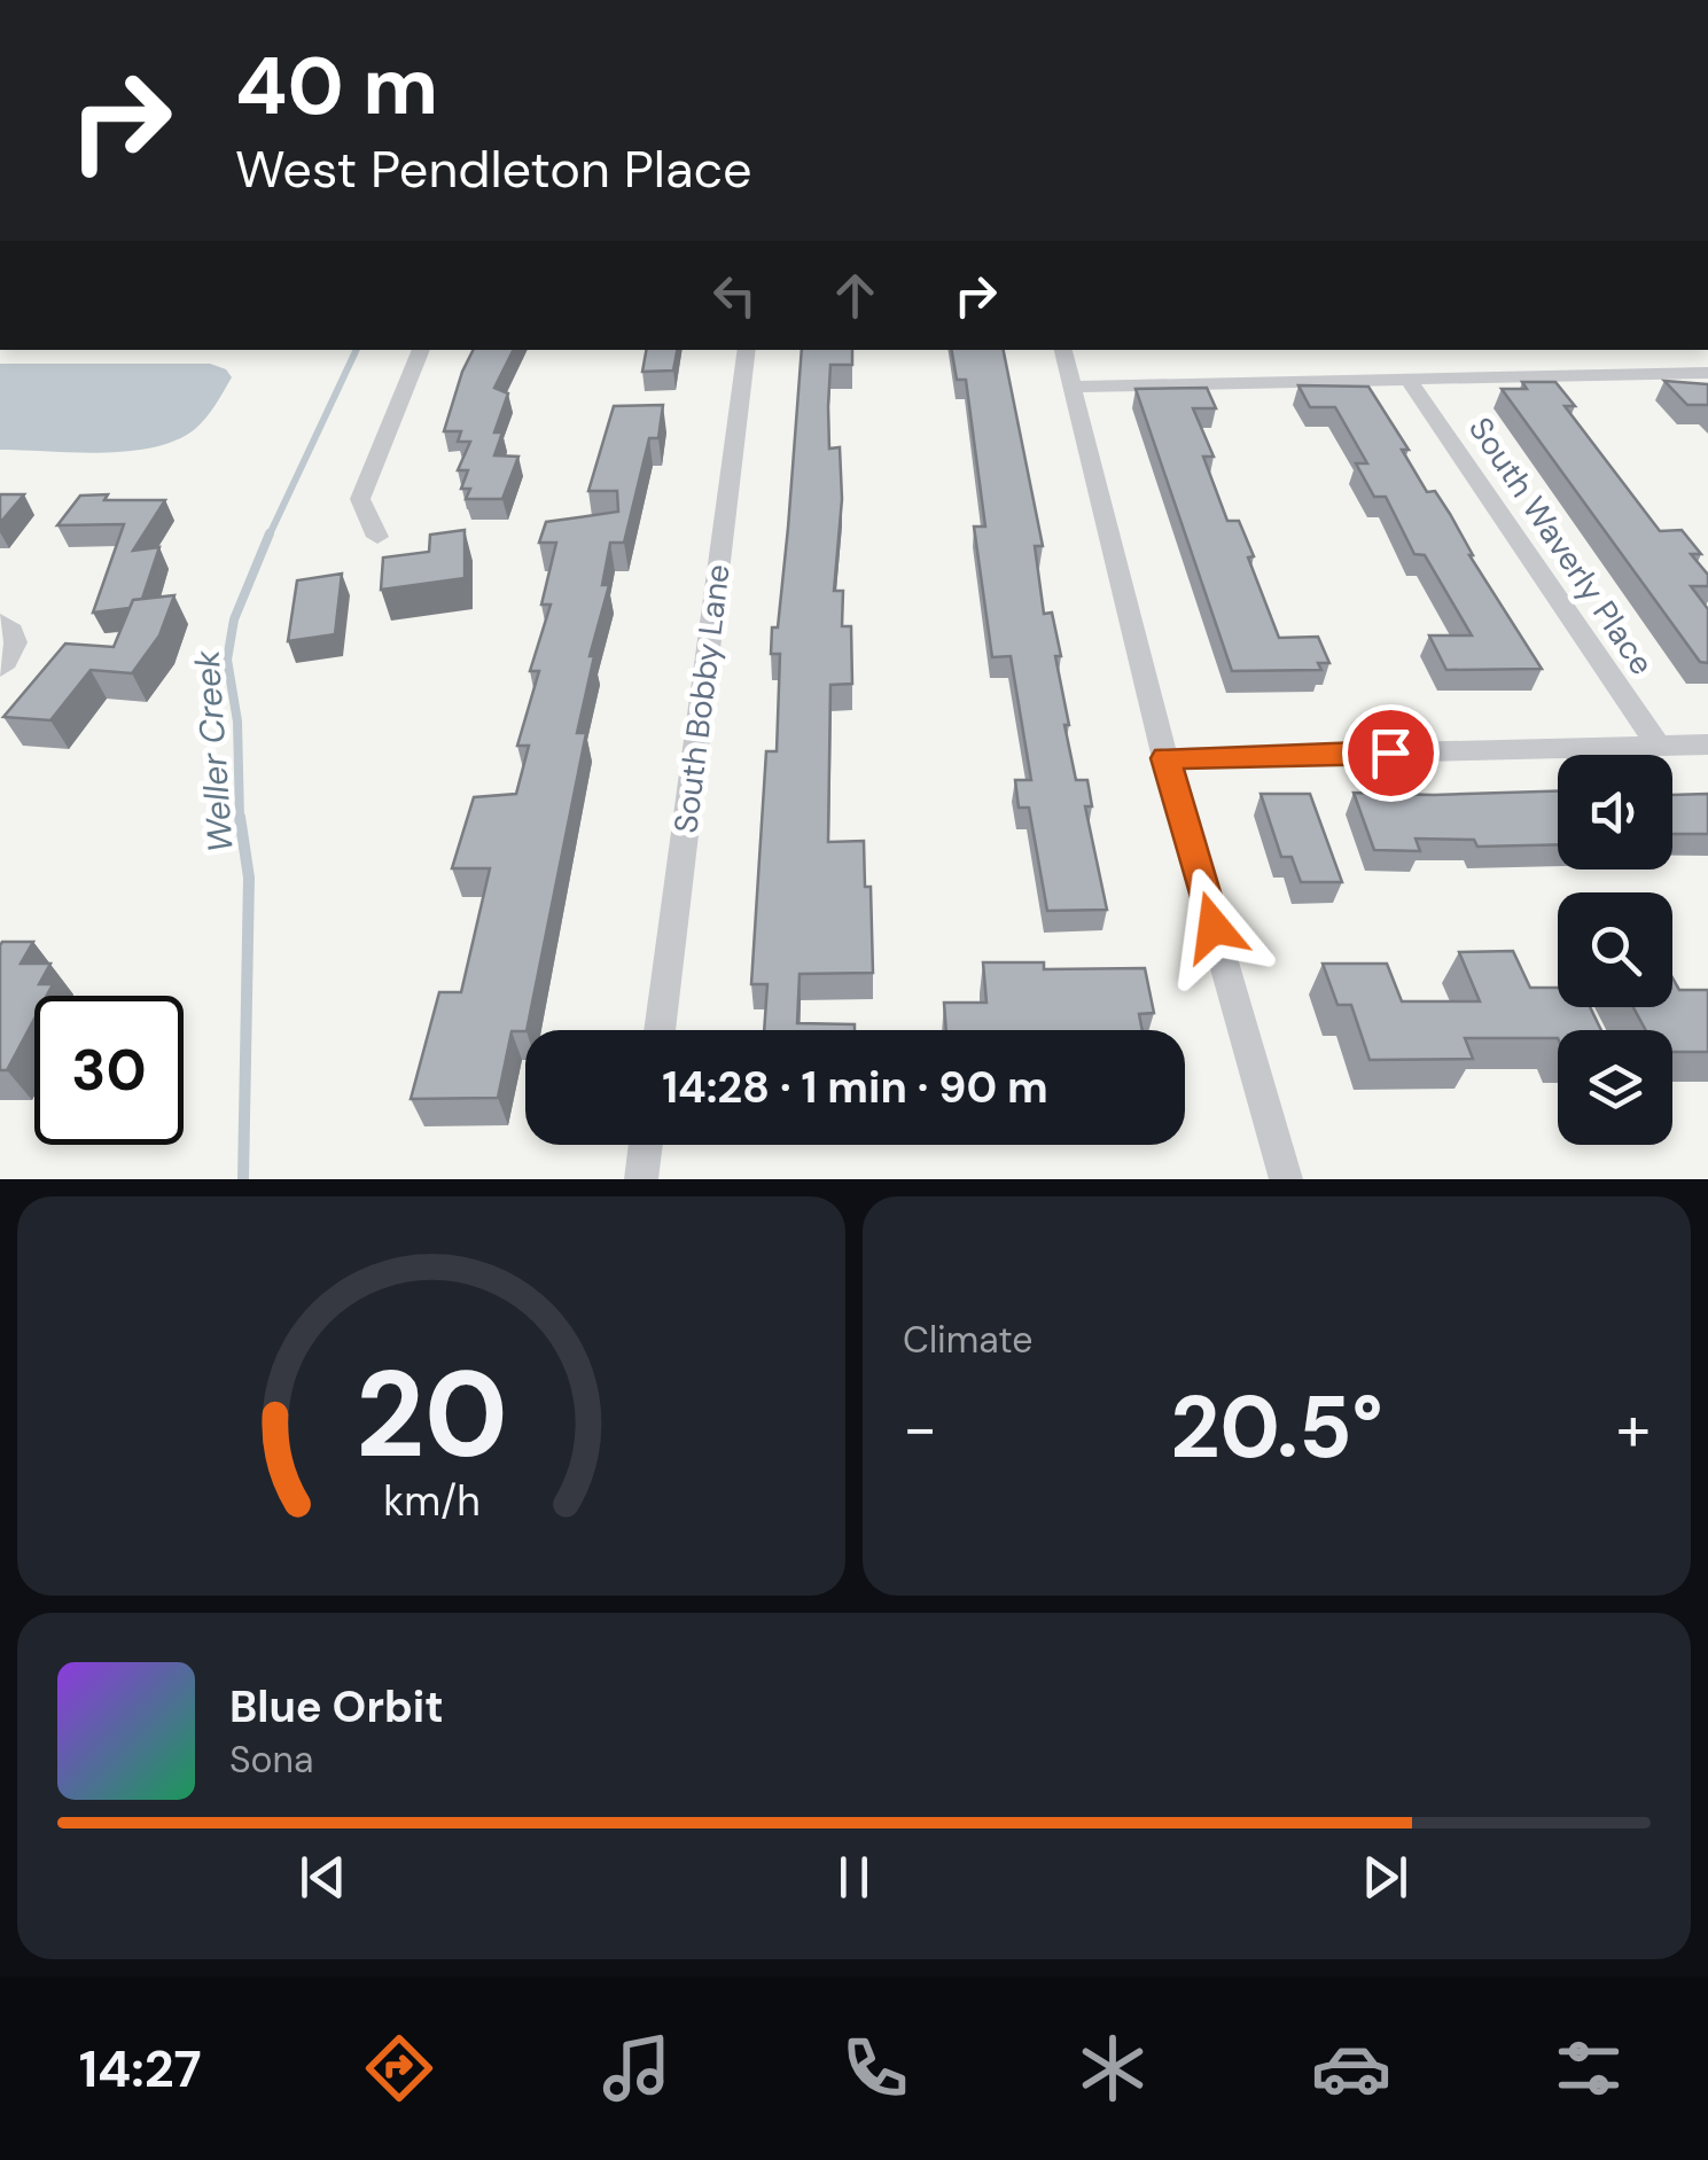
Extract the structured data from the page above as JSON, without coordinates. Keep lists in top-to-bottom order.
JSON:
{
  "streets": {
    "street": ["South Waverly Place", "South Bobby Lane"]
  },
  "water": ["Weller Creek"],
  "page": {
    "turn": ["40 m", "West Pendleton Place"],
    "limit": "30",
    "trip": "14:28 · 1 min · 90 m",
    "tile": "Climate",
    "heat": ["−", "20.5°", "+"],
    "song": ["Blue Orbit", "Sona"],
    "tabs": "14:27",
    "gauge": ["20", "km/h"]
  }
}
